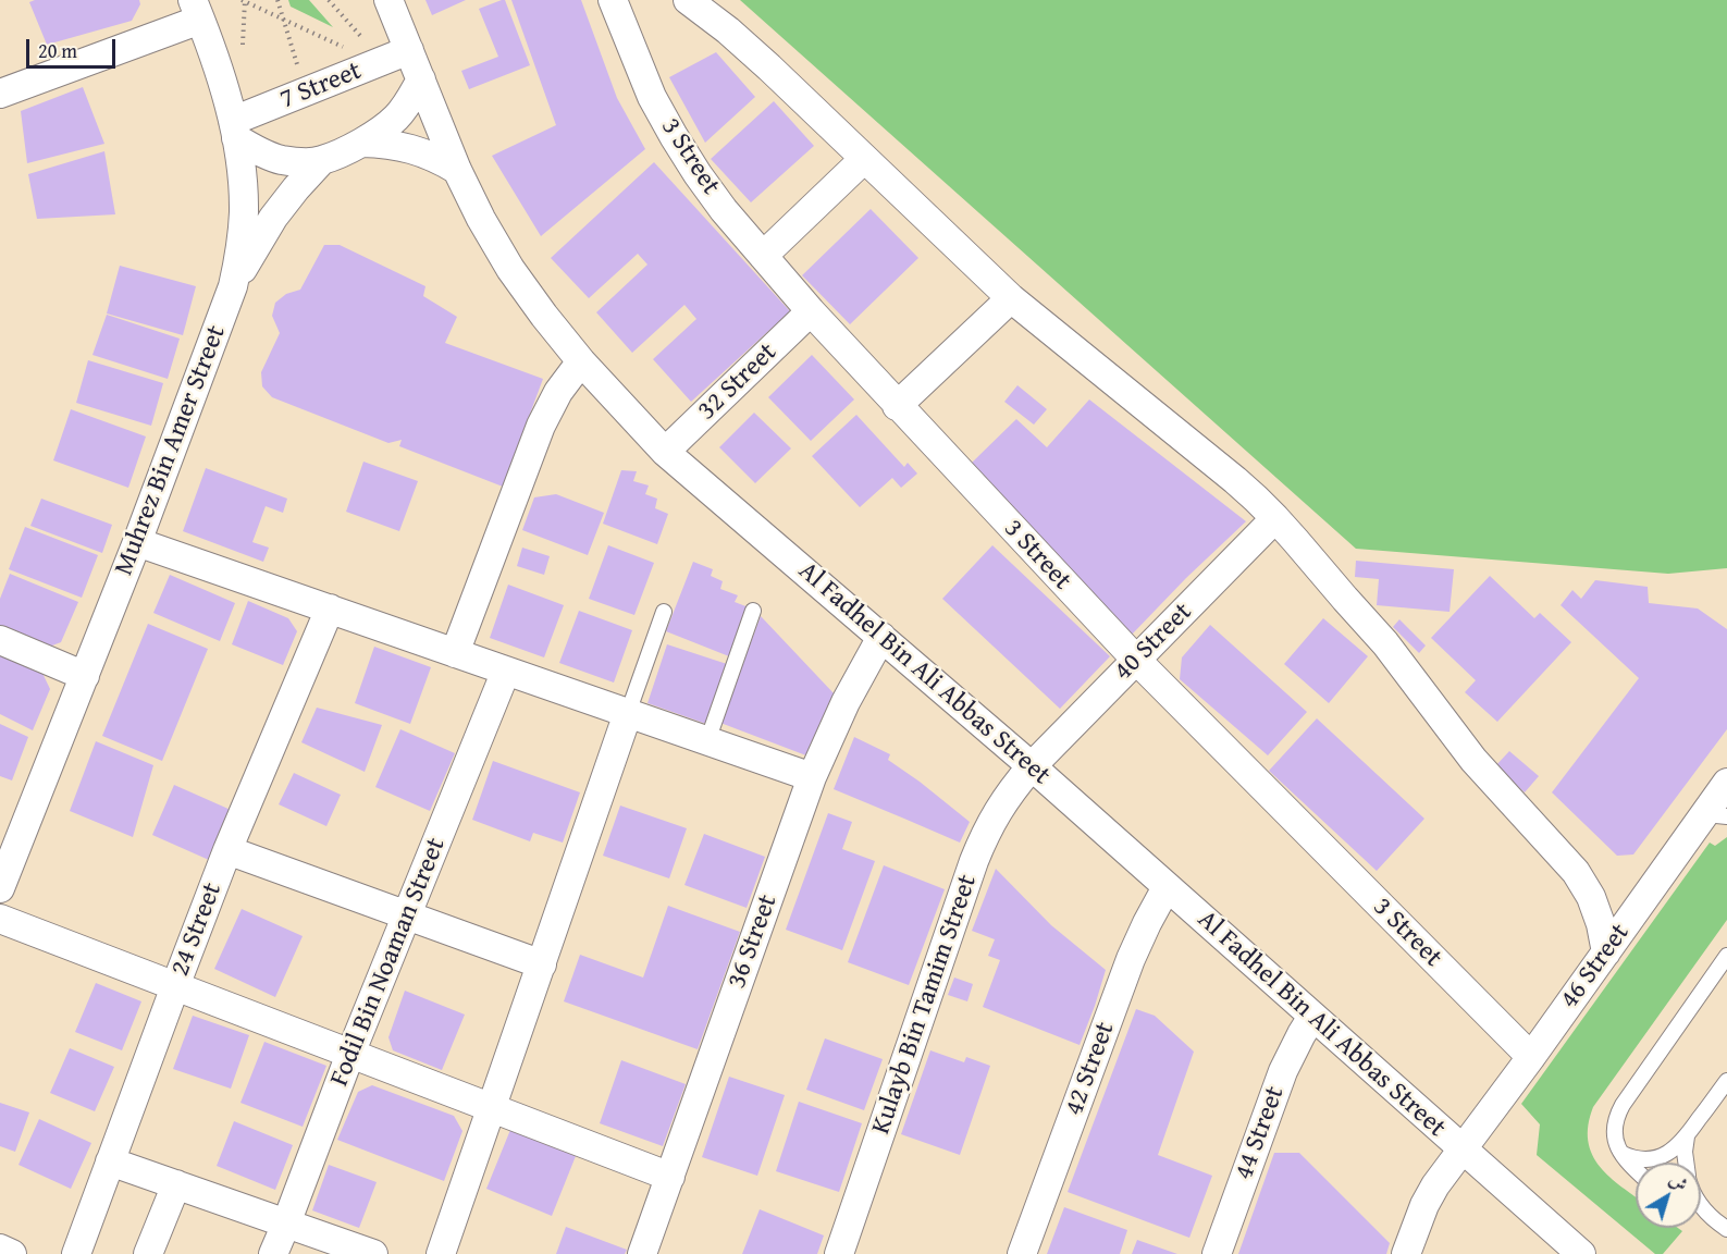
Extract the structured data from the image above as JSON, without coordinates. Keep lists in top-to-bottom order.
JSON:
{
  "streets": {
    "street": [
      "7 Street",
      "3 Street",
      "32 Street",
      "Muhrez Bin Amer Street",
      "40 Street",
      "Al Fadhel Bin Ali Abbas Street",
      "24 Street",
      "36 Street",
      "Fodil Bin Noaman Street",
      "46 Street",
      "Kulayb Bin Tamim Street",
      "42 Street",
      "44 Street"
    ]
  },
  "crossings": [
    ["7 Street", "Muhrez Bin Amer Street"],
    ["7 Street", "Al Fadhel Bin Ali Abbas Street"],
    ["3 Street", "32 Street"],
    ["3 Street", "40 Street"],
    ["3 Street", "46 Street"],
    ["32 Street", "Al Fadhel Bin Ali Abbas Street"],
    ["40 Street", "Al Fadhel Bin Ali Abbas Street"],
    ["40 Street", "Kulayb Bin Tamim Street"],
    ["Al Fadhel Bin Ali Abbas Street", "36 Street"],
    ["Al Fadhel Bin Ali Abbas Street", "46 Street"],
    ["Al Fadhel Bin Ali Abbas Street", "Kulayb Bin Tamim Street"],
    ["Al Fadhel Bin Ali Abbas Street", "42 Street"],
    ["Al Fadhel Bin Ali Abbas Street", "44 Street"]
  ],
  "scale_bar": "20 m",
  "north": "top right"
}
